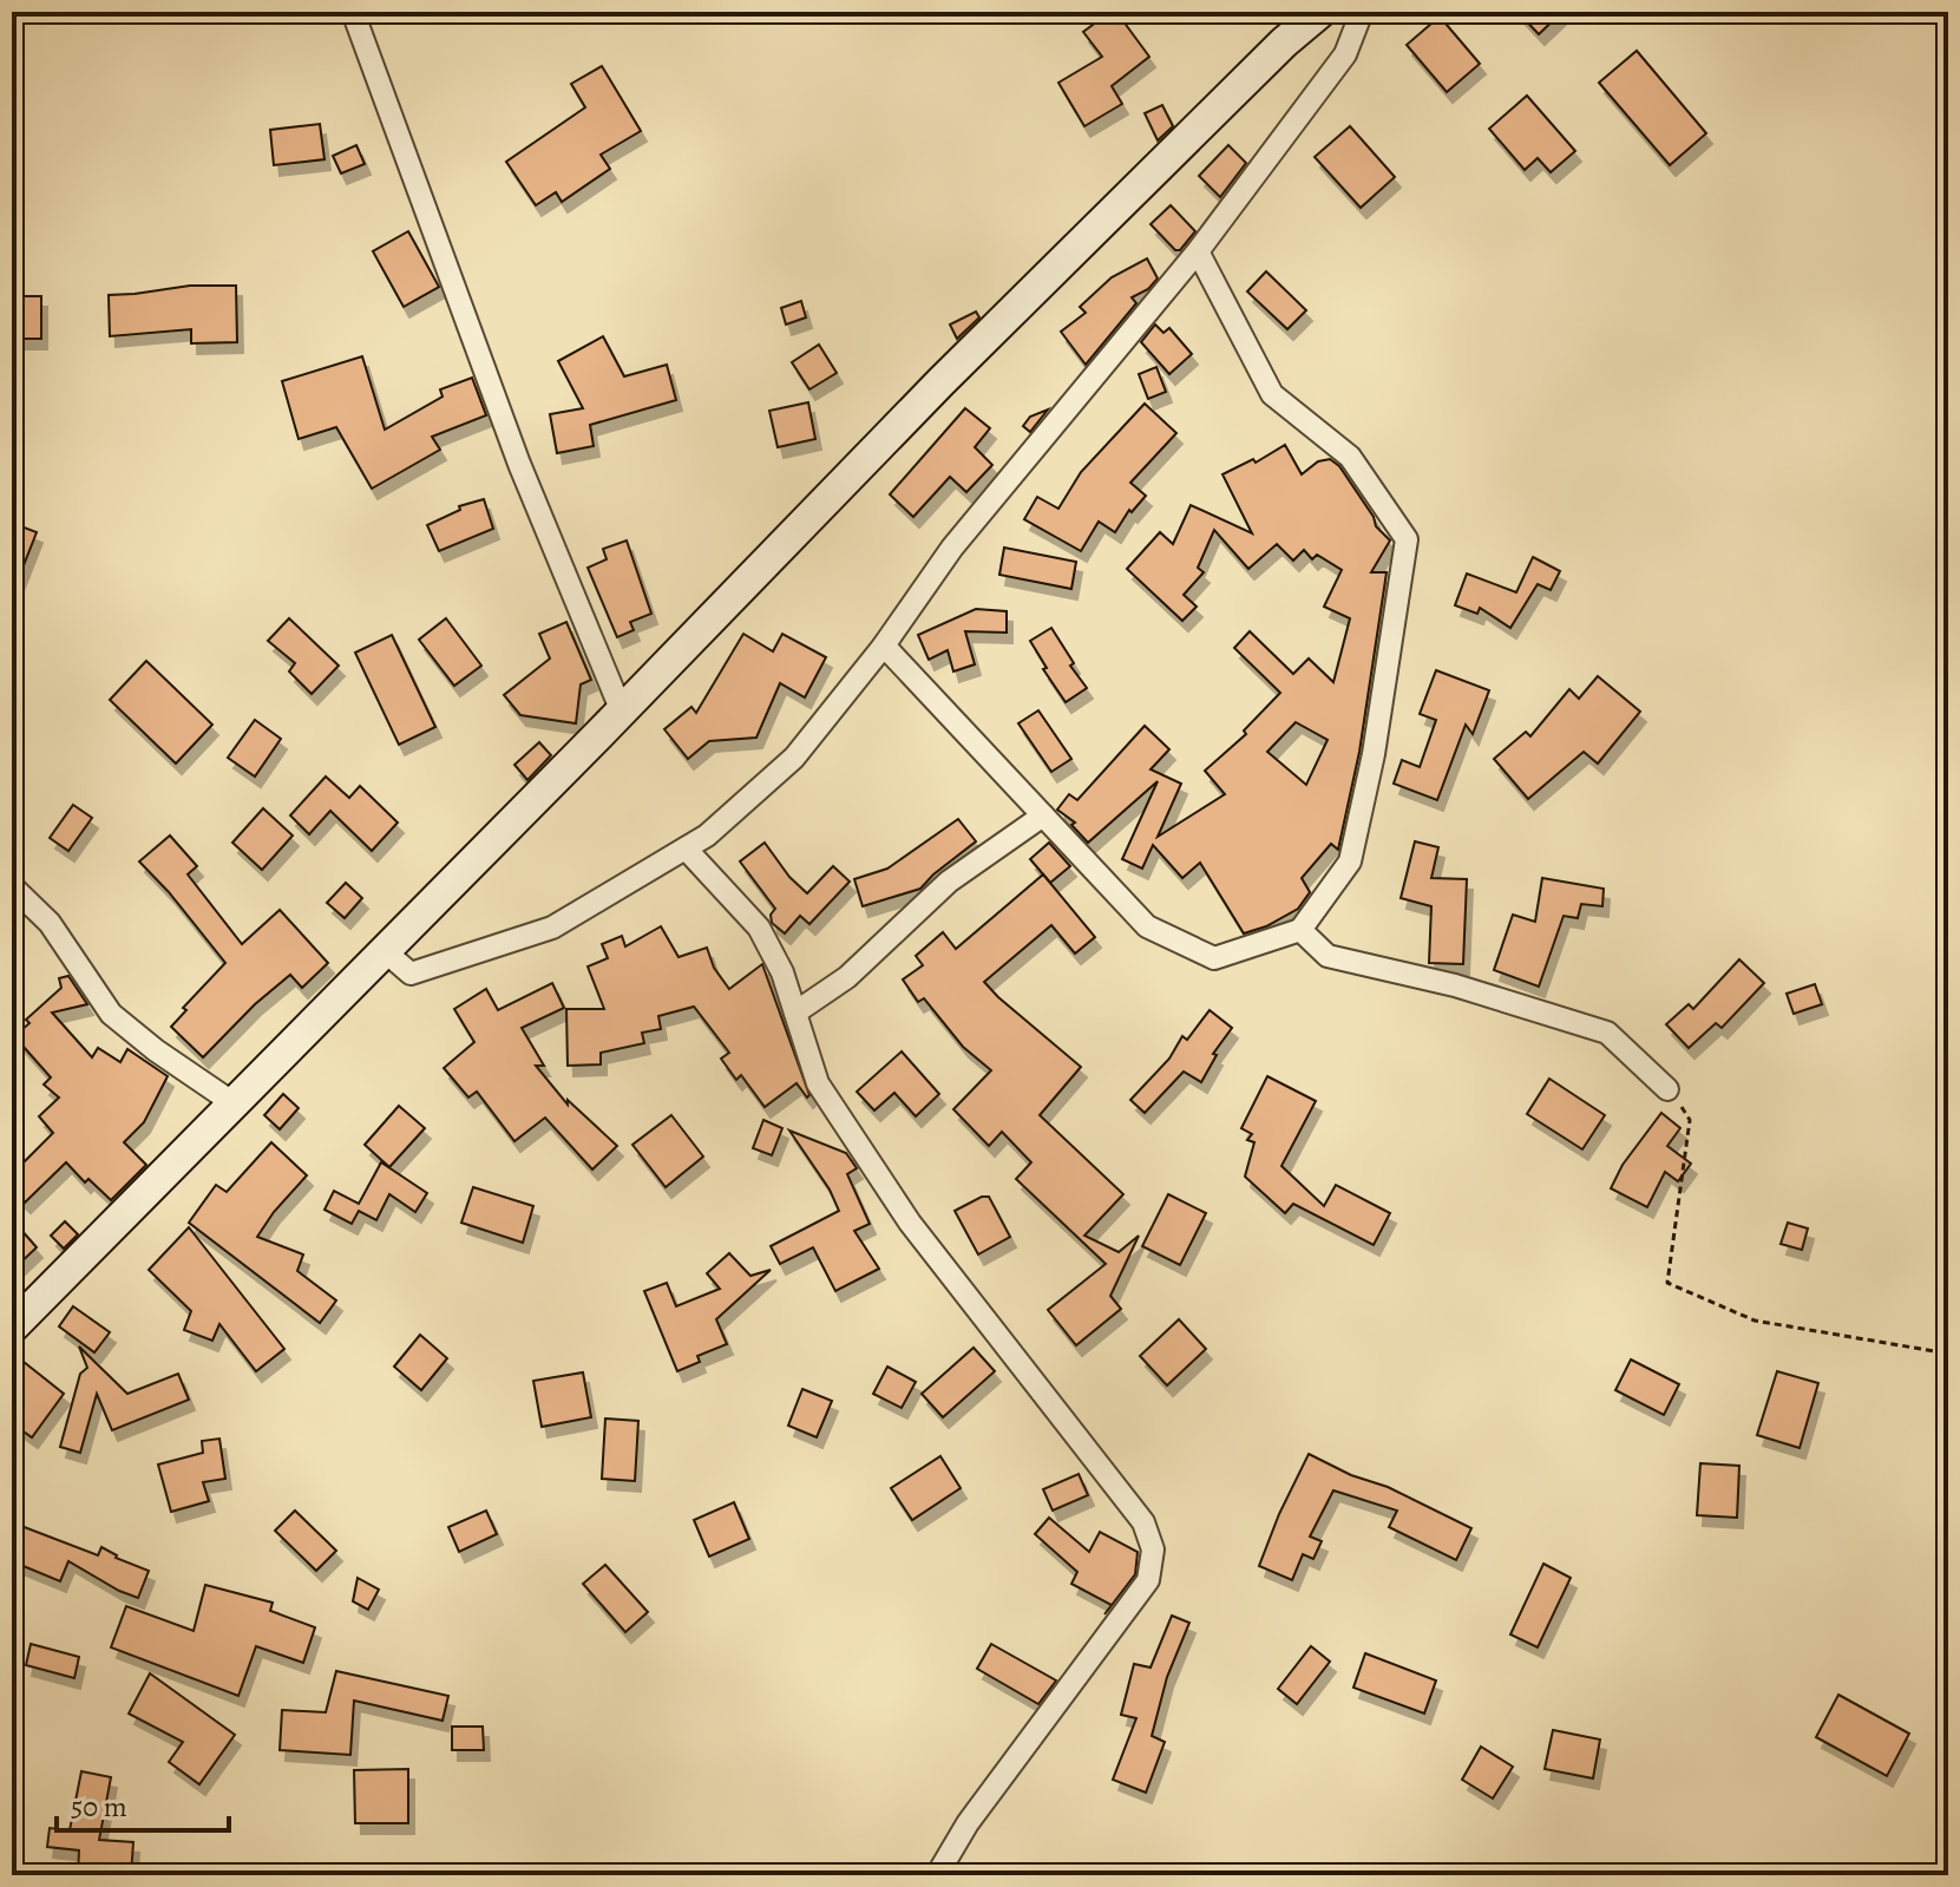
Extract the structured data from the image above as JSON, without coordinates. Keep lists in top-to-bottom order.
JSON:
{
  "scale_bar": "50 m"
}
